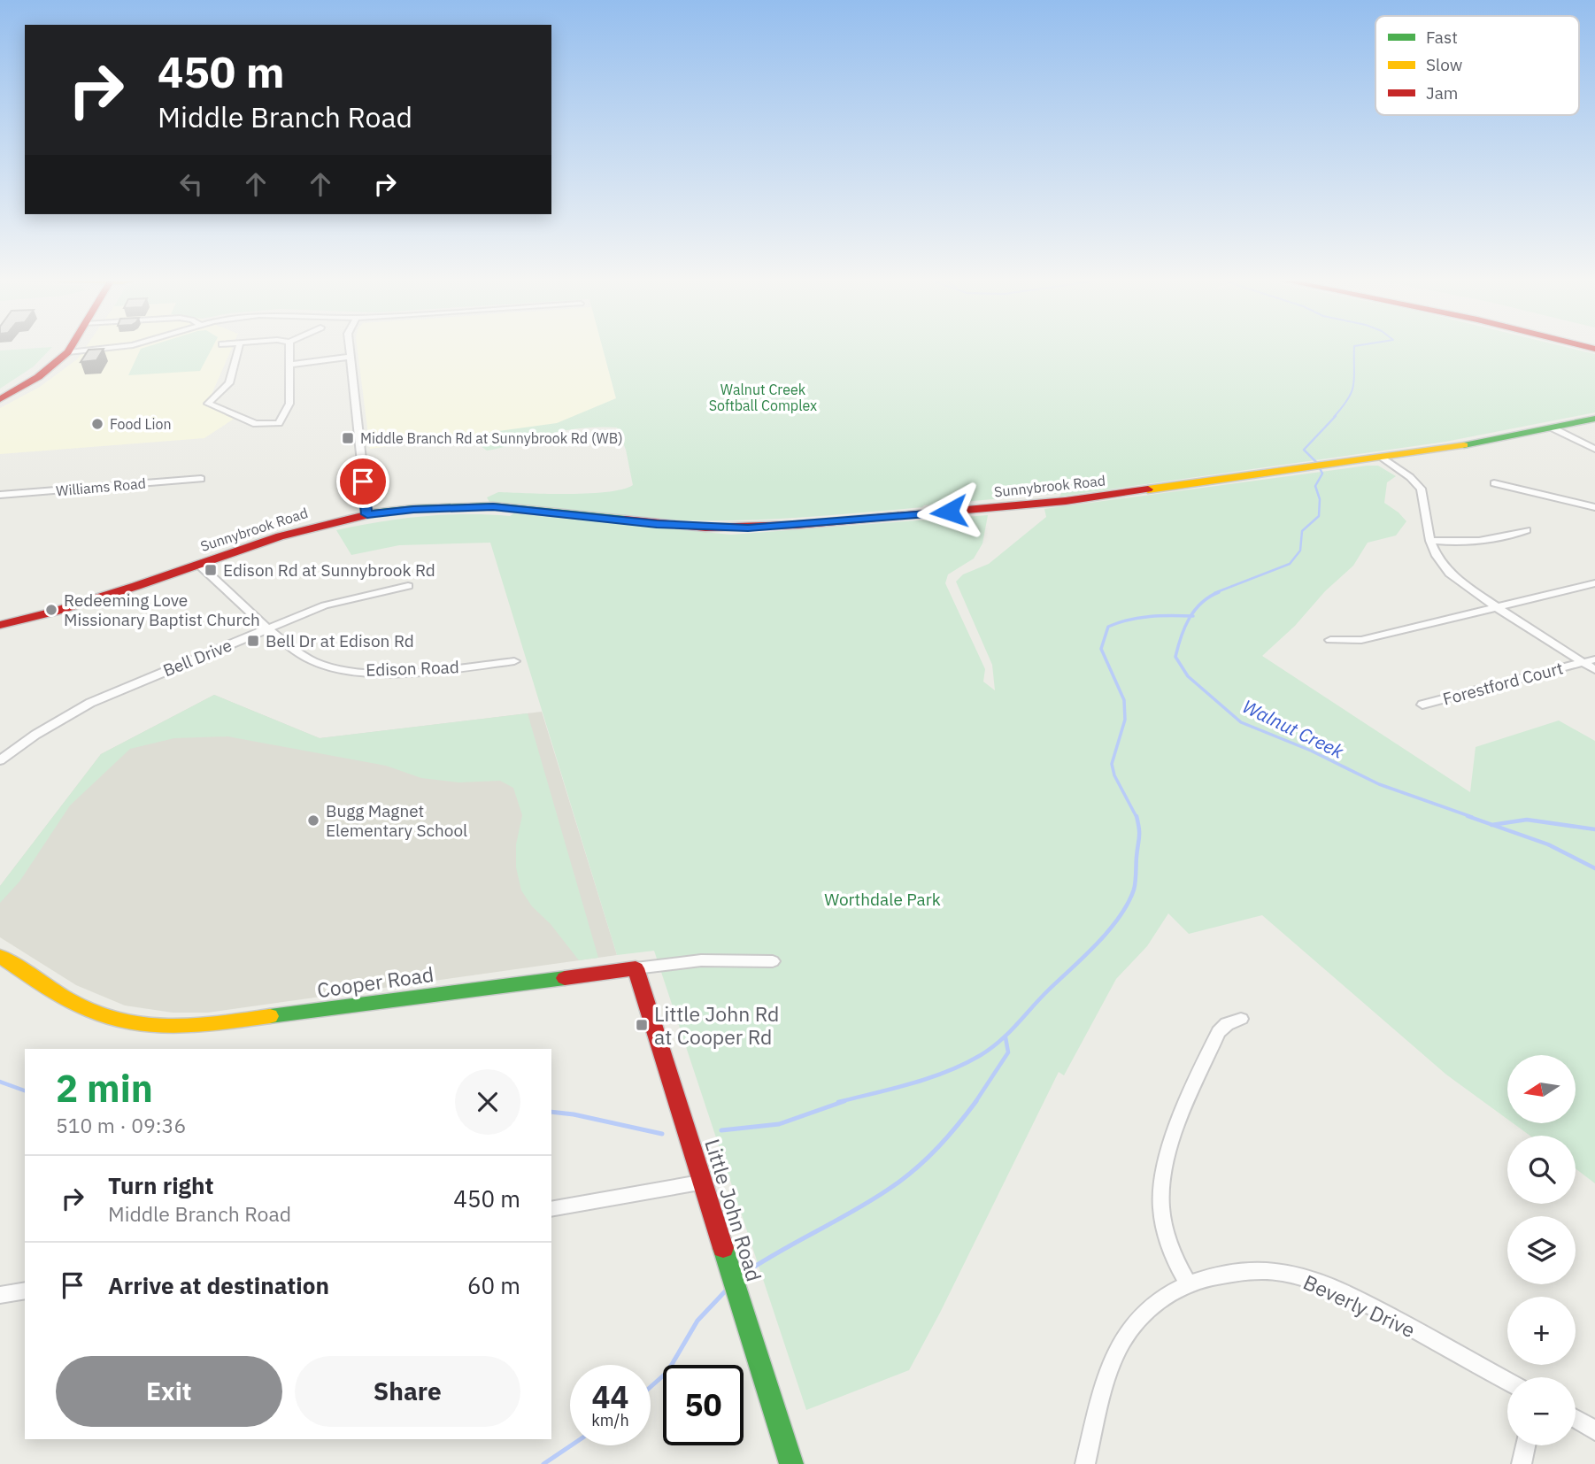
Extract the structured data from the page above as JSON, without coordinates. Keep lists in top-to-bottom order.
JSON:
{
  "streets": {
    "main road": ["Sunnybrook Road", "Cooper Road", "Little John Road"],
    "street": [
      "Williams Road",
      "Bell Drive",
      "Edison Road",
      "Forestford Court",
      "Beverly Drive"
    ]
  },
  "crossings": [
    ["Sunnybrook Road", "Edison Road"],
    ["Bell Drive", "Edison Road"],
    ["Cooper Road", "Little John Road"]
  ],
  "water": ["Walnut Creek"],
  "parks": ["Walnut Creek Softball Complex", "Worthdale Park"],
  "places": {
    "other": ["Food Lion", "Redeeming Love Missionary Baptist Church", "Bugg Magnet Elementary School"],
    "transit": [
      "Middle Branch Rd at Sunnybrook Rd (WB)",
      "Edison Rd at Sunnybrook Rd",
      "Bell Dr at Edison Rd",
      "Little John Rd at Cooper Rd"
    ]
  },
  "legend": ["Fast", "Slow", "Jam"],
  "north": "left",
  "page": {
    "turn": ["450 m", "Middle Branch Road"],
    "heading": ["2 min", "510 m · 09:36"],
    "map_buttons": ["+", "−"],
    "list": [
      {
        "name": "Turn right",
        "note": "Middle Branch Road",
        "value": "450 m"
      },
      {
        "name": "Arrive at destination",
        "value": "60 m"
      }
    ],
    "buttons": ["Exit", "Share"],
    "speed": "44 km/h",
    "limit": "50"
  }
}
